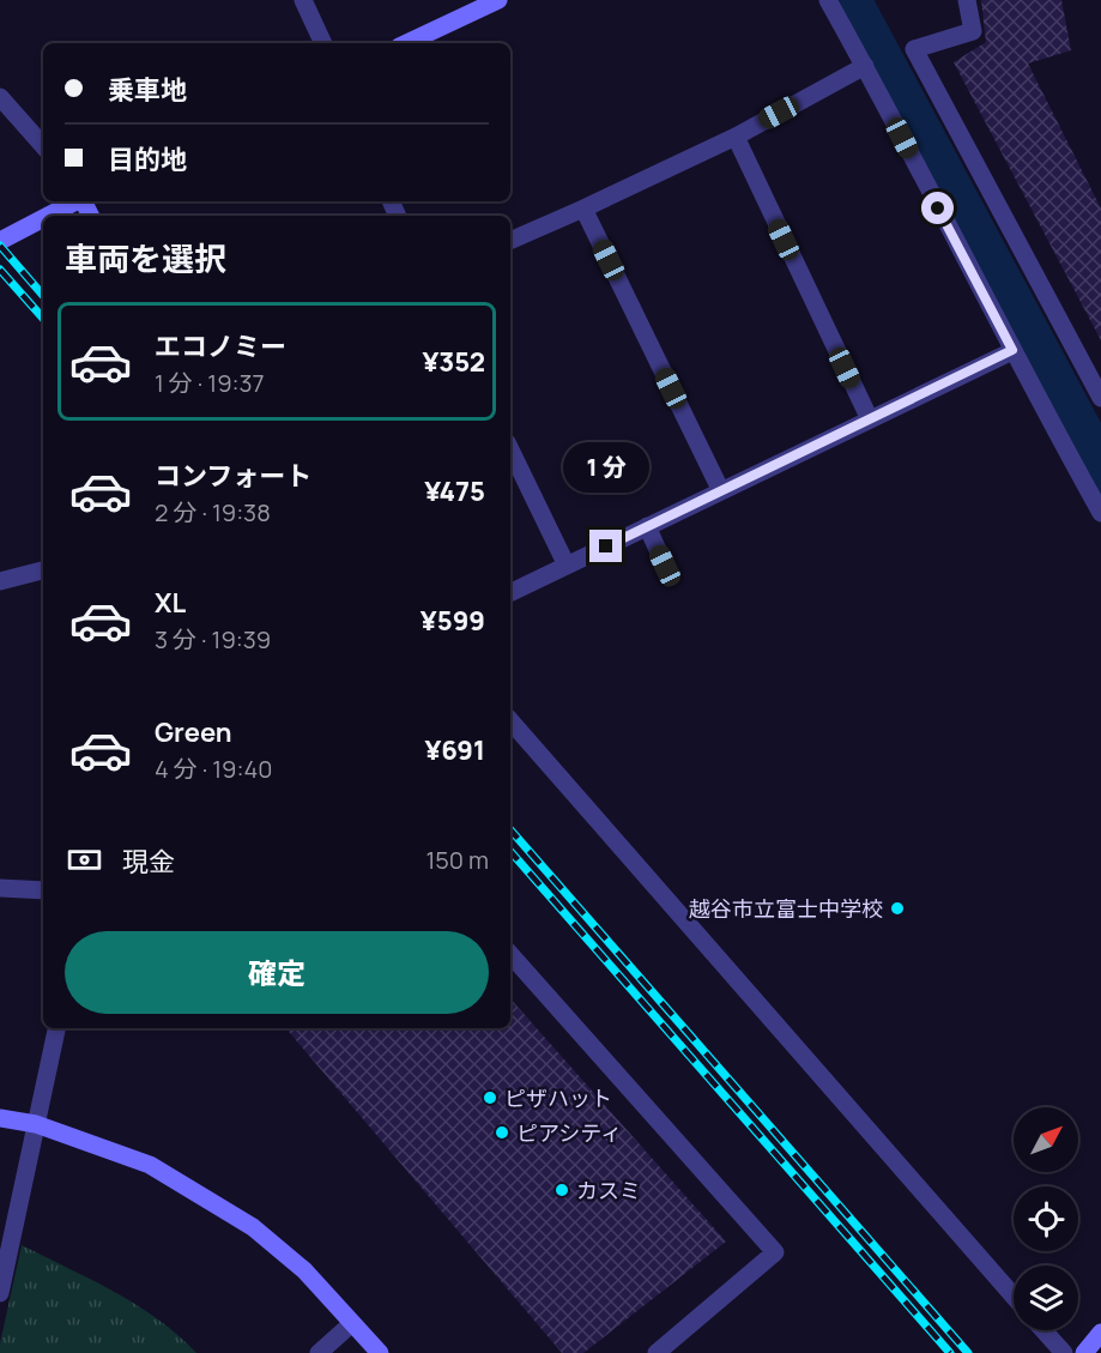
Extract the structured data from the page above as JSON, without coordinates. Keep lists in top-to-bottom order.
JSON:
{
  "places": [
    "越谷市立富士中学校",
    "ピザハット",
    "ピアシティ",
    "カスミ"
  ],
  "north": "top right",
  "page": {
    "banner": ["乗車地", "目的地"],
    "heading": "車両を選択",
    "list": [
      {
        "name": "エコノミー",
        "note": "1 分 · 19:37",
        "value": "¥352"
      },
      {
        "name": "コンフォート",
        "note": "2 分 · 19:38",
        "value": "¥475"
      },
      {
        "name": "XL",
        "note": "3 分 · 19:39",
        "value": "¥599"
      },
      {
        "name": "Green",
        "note": "4 分 · 19:40",
        "value": "¥691"
      }
    ],
    "bubble": "1 分",
    "pay": ["現金", "150 m"],
    "buttons": "確定"
  }
}
